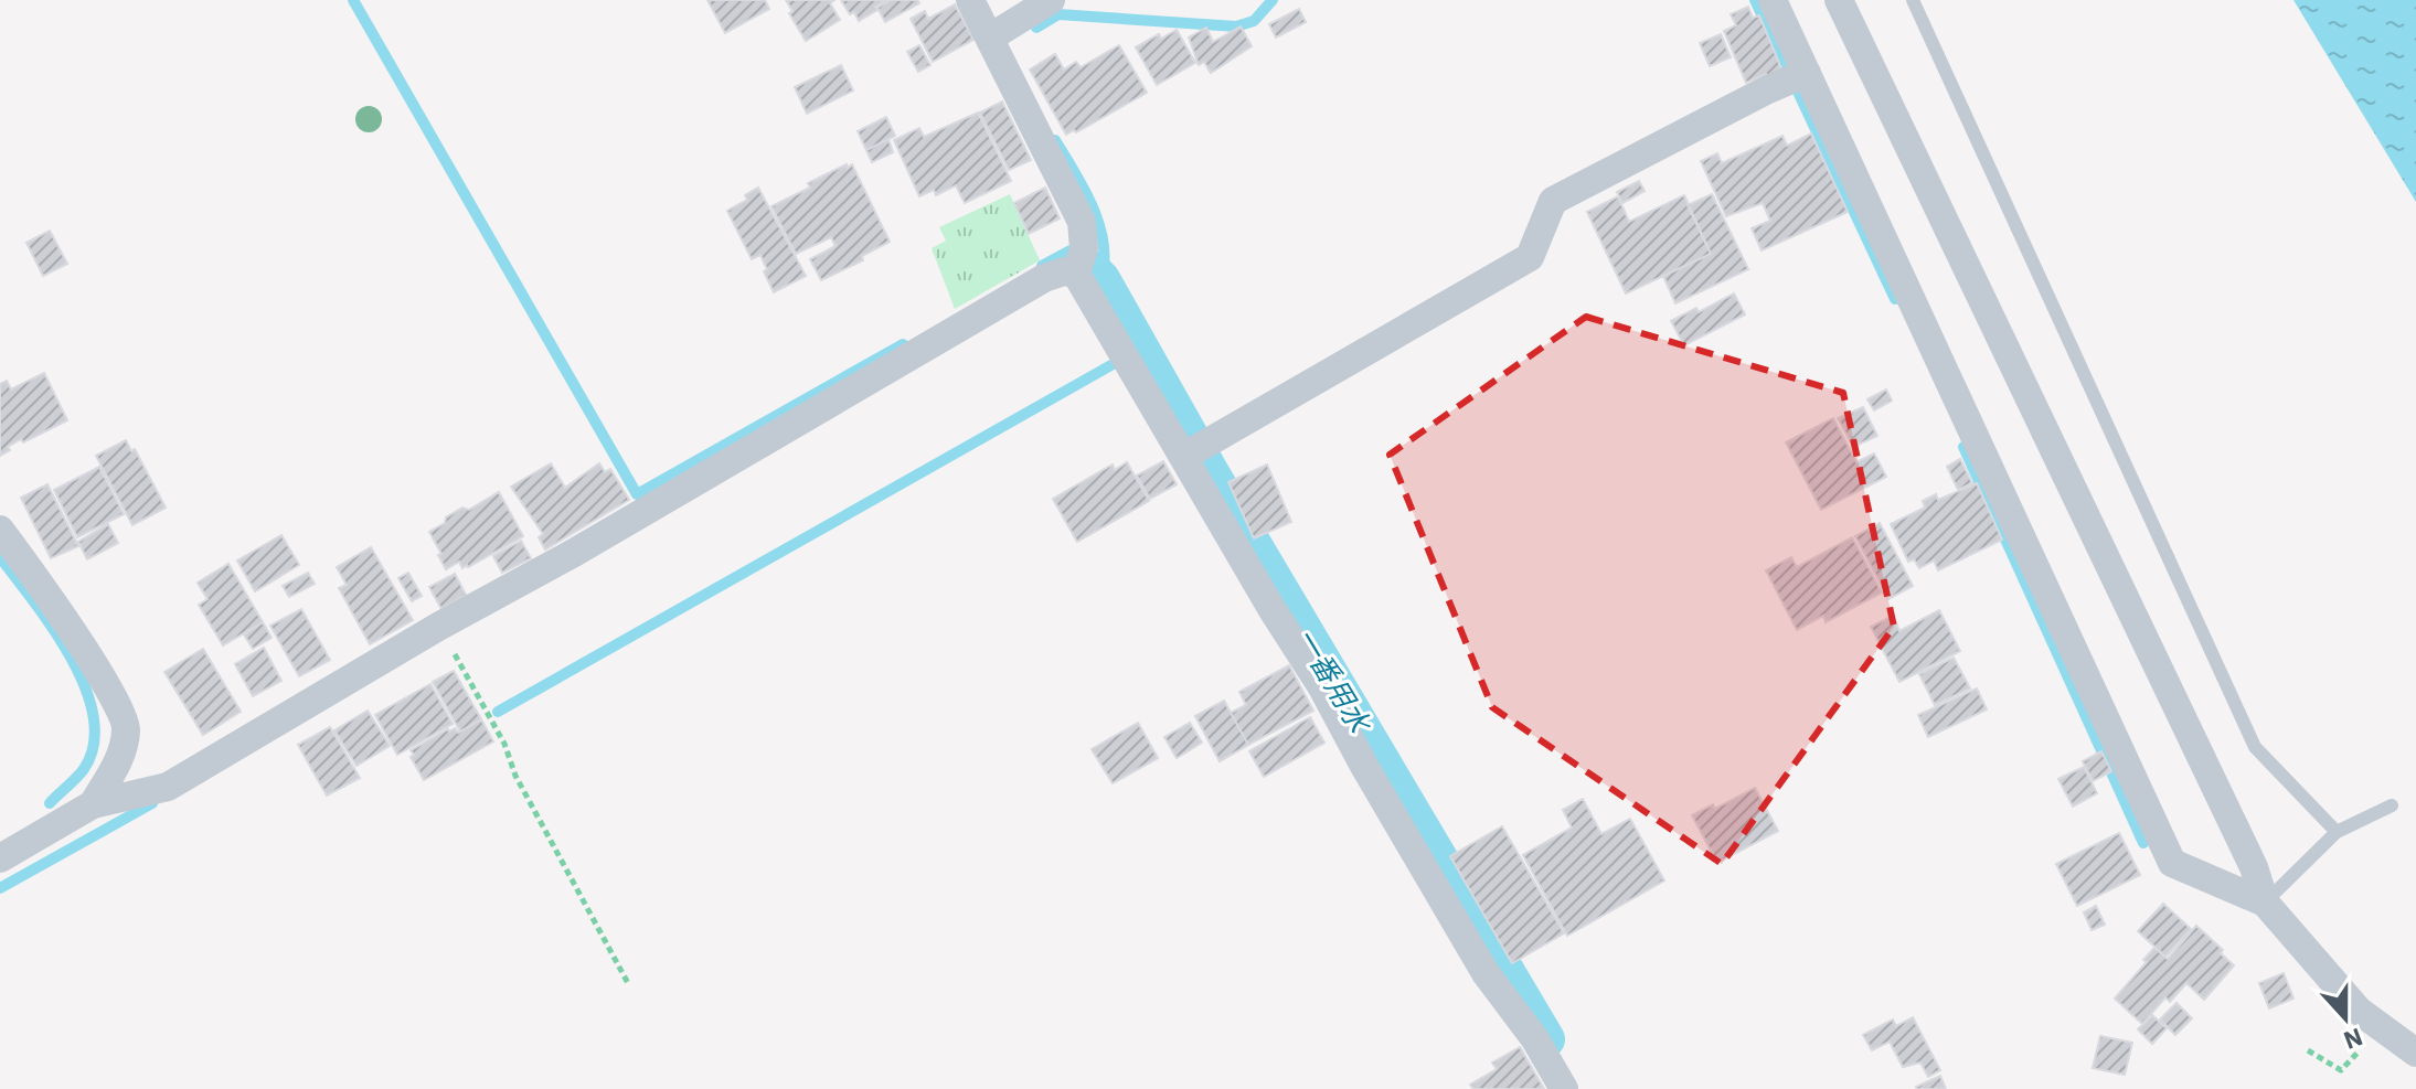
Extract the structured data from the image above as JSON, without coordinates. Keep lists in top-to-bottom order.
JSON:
{
  "water": ["一番用水"],
  "north": "bottom"
}
